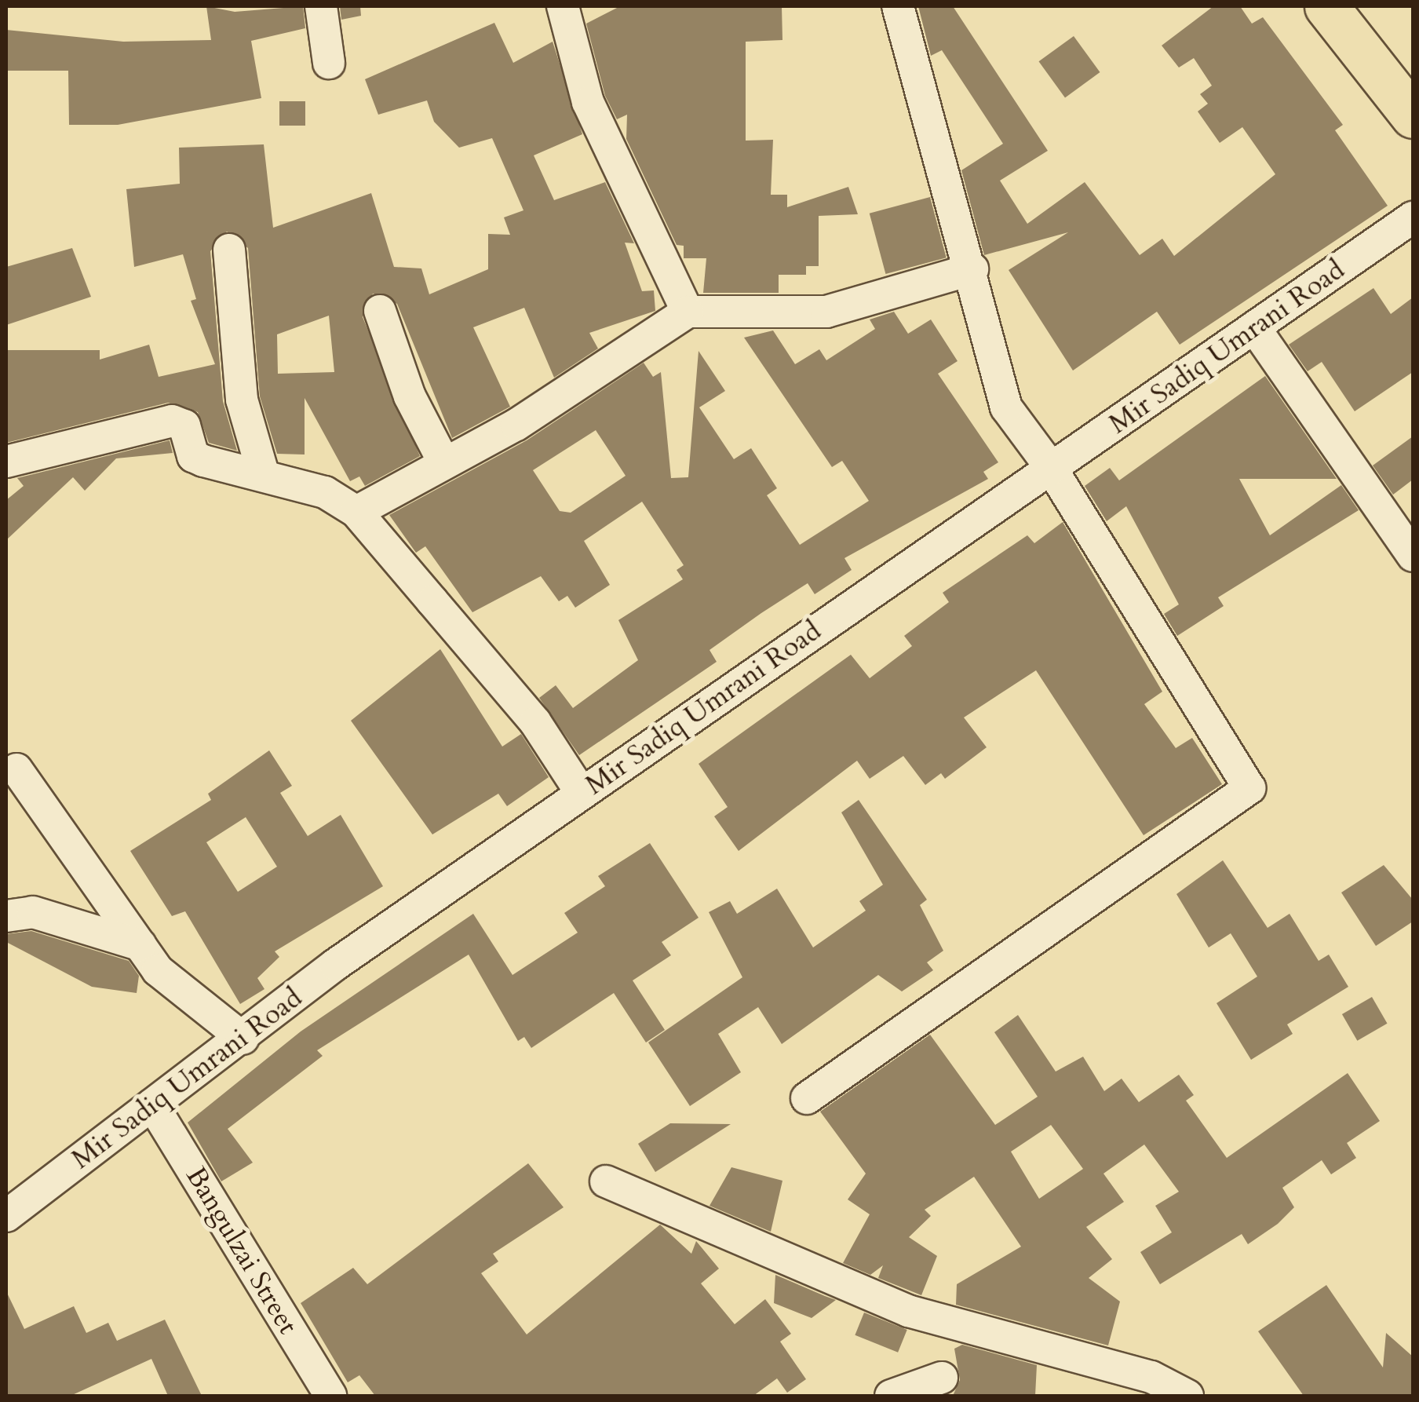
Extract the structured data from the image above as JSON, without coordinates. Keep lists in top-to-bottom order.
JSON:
{
  "streets": {
    "street": ["Mir Sadiq Umrani Road", "Bangulzai Street"]
  },
  "crossings": [
    ["Mir Sadiq Umrani Road", "Bangulzai Street"]
  ]
}
